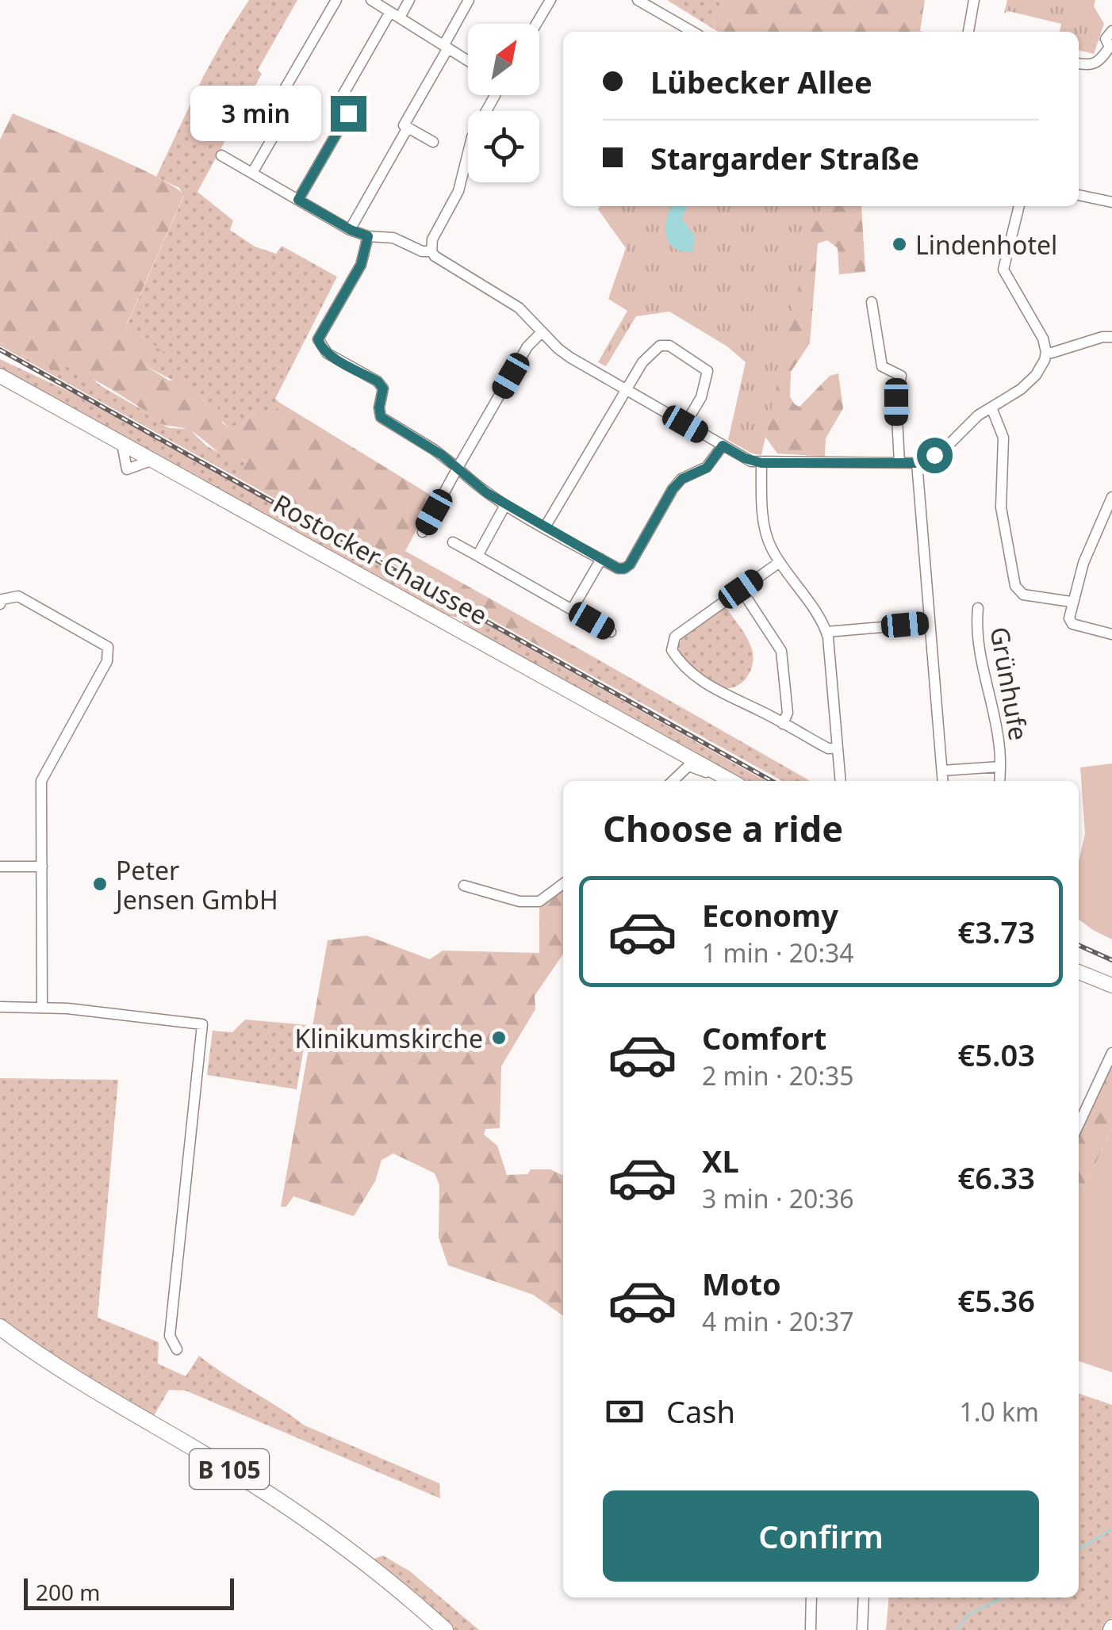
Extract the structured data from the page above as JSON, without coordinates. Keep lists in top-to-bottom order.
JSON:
{
  "streets": {
    "highway": ["B 105"],
    "main road": ["Rostocker Chaussee"],
    "street": ["Grünhufe"]
  },
  "places": ["Lindenhotel", "Peter Jensen GmbH", "Klinikumskirche"],
  "scale_bar": "200 m",
  "north": "top right",
  "page": {
    "banner": ["Lübecker Allee", "Stargarder Straße"],
    "bubble": "3 min",
    "heading": "Choose a ride",
    "list": [
      {
        "name": "Economy",
        "note": "1 min · 20:34",
        "value": "€3.73"
      },
      {
        "name": "Comfort",
        "note": "2 min · 20:35",
        "value": "€5.03"
      },
      {
        "name": "XL",
        "note": "3 min · 20:36",
        "value": "€6.33"
      },
      {
        "name": "Moto",
        "note": "4 min · 20:37",
        "value": "€5.36"
      }
    ],
    "pay": ["Cash", "1.0 km"],
    "buttons": "Confirm",
    "scale": "200 m"
  }
}
